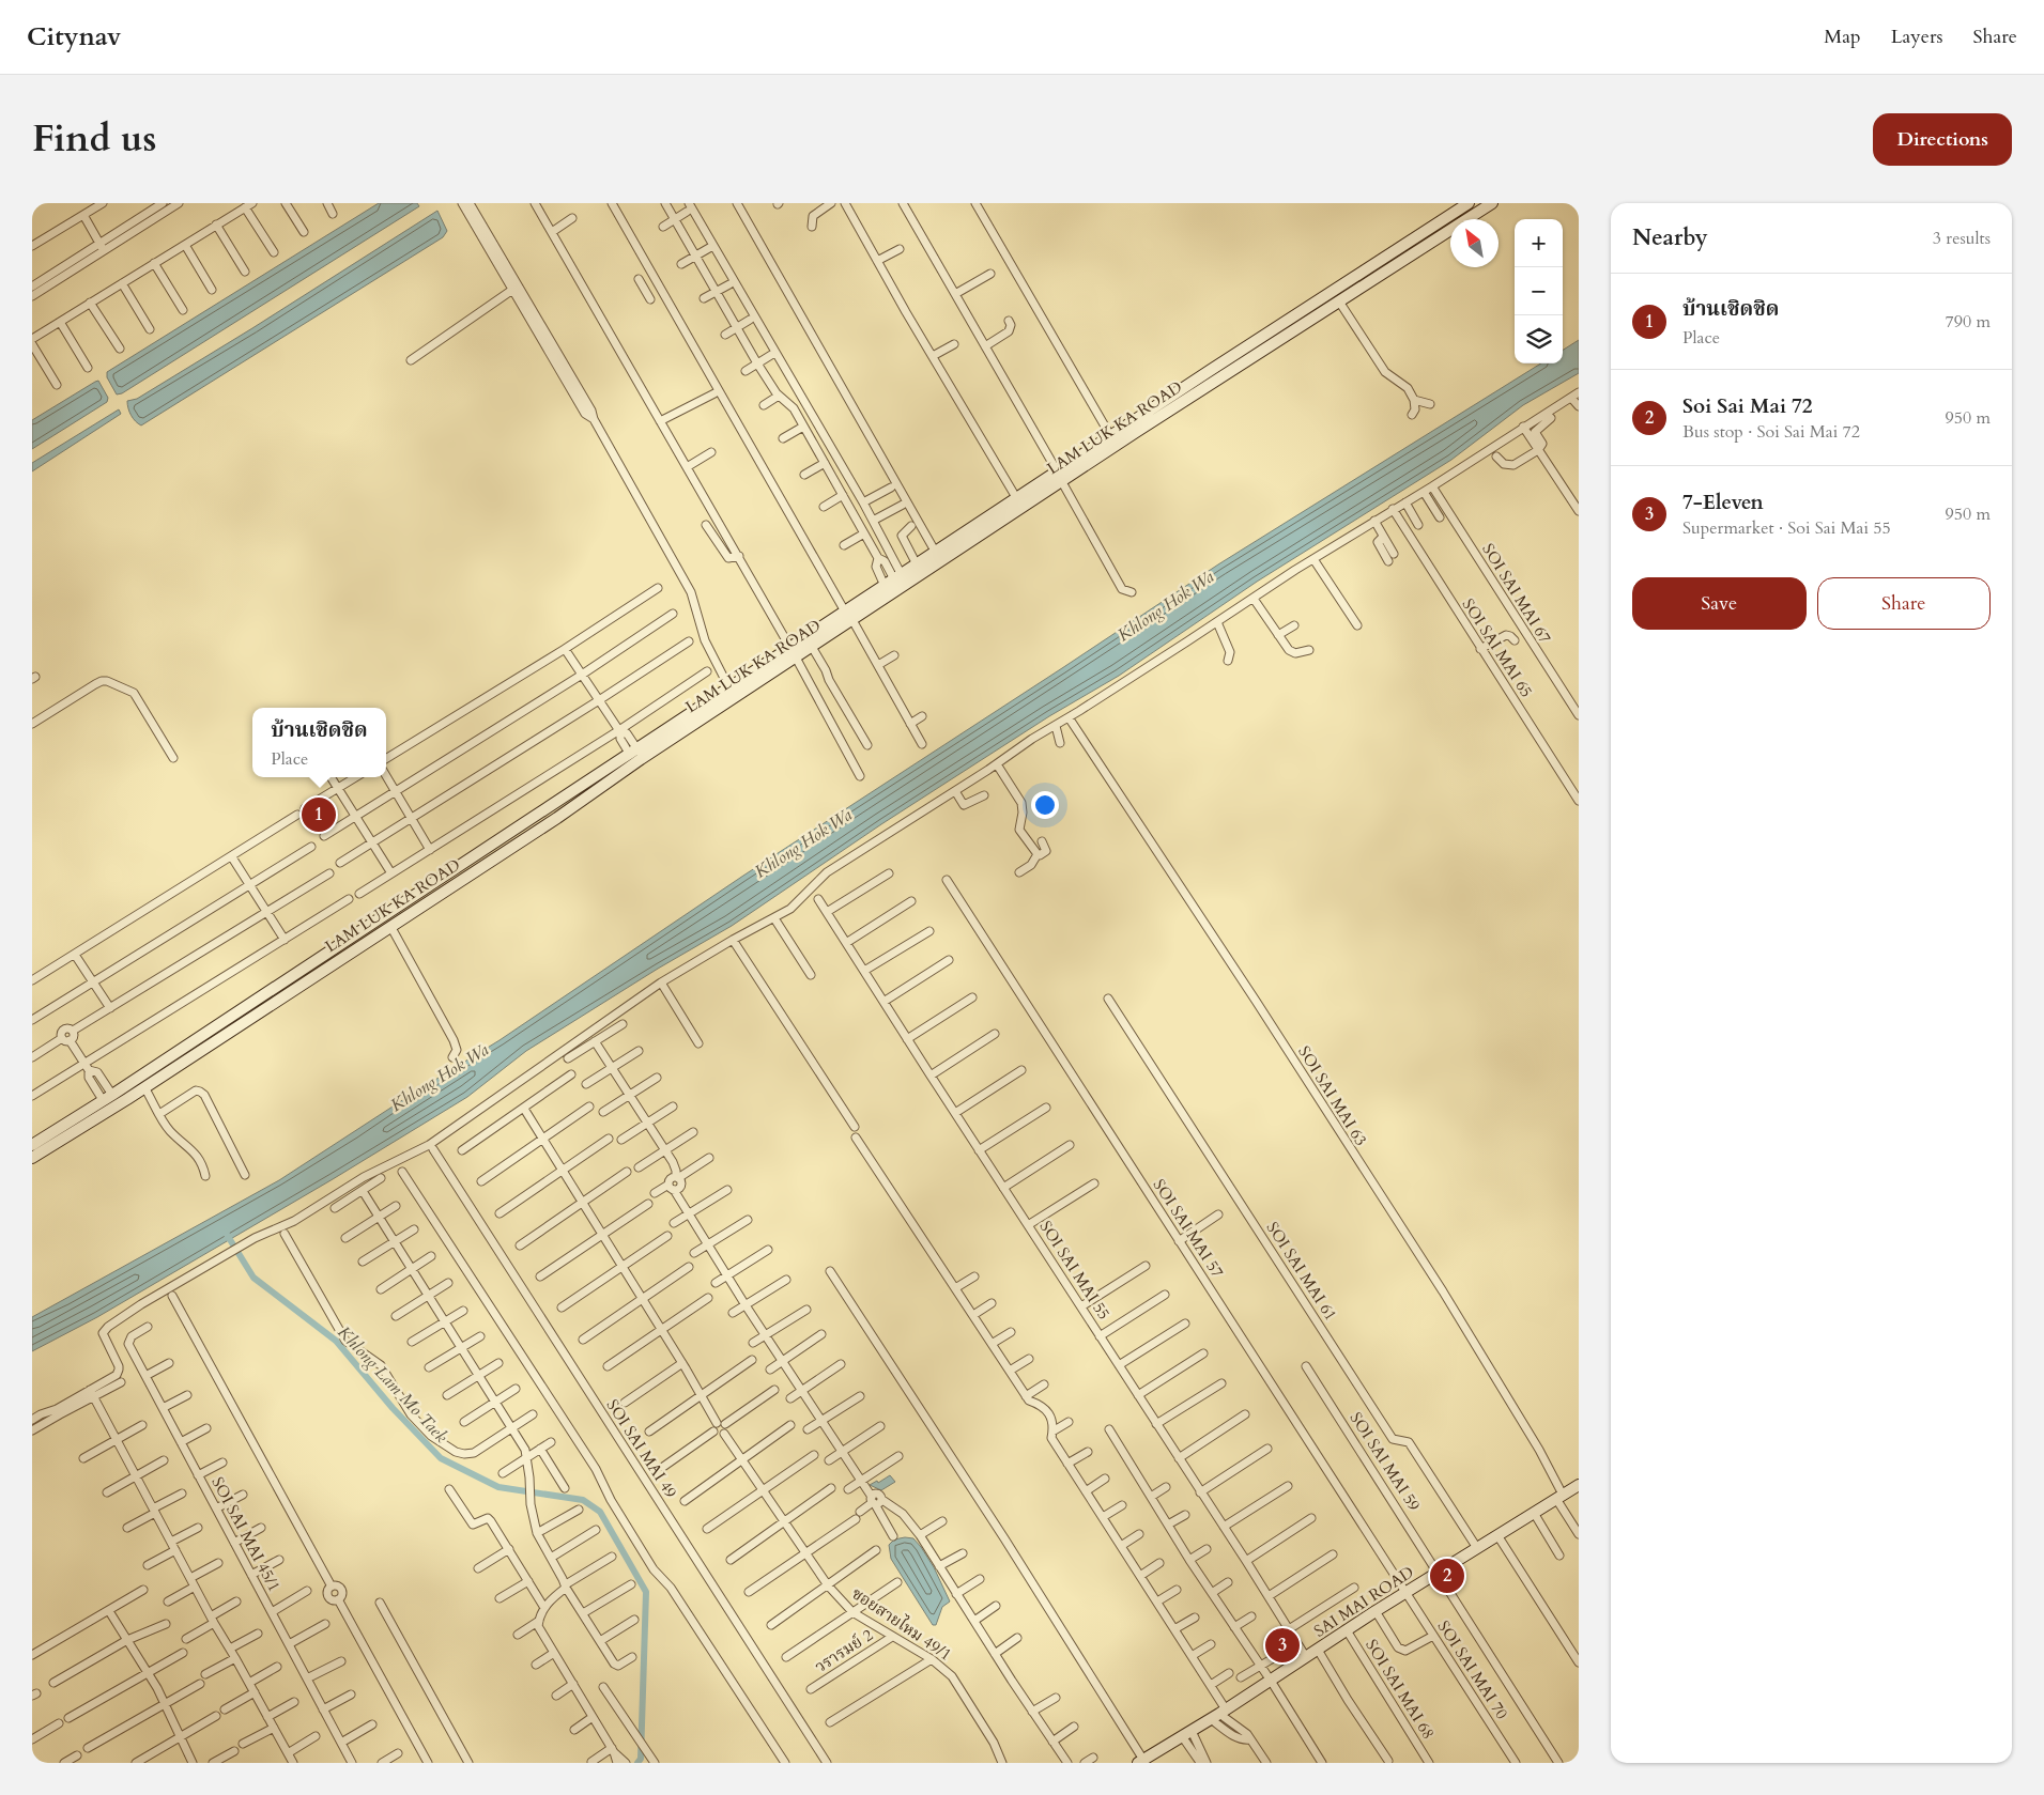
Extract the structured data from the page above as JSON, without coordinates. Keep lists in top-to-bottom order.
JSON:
{
  "streets": {
    "main road": ["LAM LUK KA ROAD", "SAI MAI ROAD"],
    "street": [
      "SOI SAI MAI 67",
      "SOI SAI MAI 65",
      "SOI SAI MAI 63",
      "SOI SAI MAI 57",
      "SOI SAI MAI 55",
      "SOI SAI MAI 61",
      "SOI SAI MAI 49",
      "SOI SAI MAI 59",
      "SOI SAI MAI 45/1",
      "ซอยสายไหม 49/1",
      "วรารมย์ 2",
      "SOI SAI MAI 70",
      "SOI SAI MAI 68"
    ]
  },
  "crossings": [
    ["SOI SAI MAI 63", "SAI MAI ROAD"],
    ["SOI SAI MAI 57", "SAI MAI ROAD"],
    ["SOI SAI MAI 57", "SOI SAI MAI 70"],
    ["SOI SAI MAI 55", "SAI MAI ROAD"],
    ["SOI SAI MAI 61", "SAI MAI ROAD"],
    ["SOI SAI MAI 59", "SAI MAI ROAD"],
    ["SAI MAI ROAD", "SOI SAI MAI 70"],
    ["SAI MAI ROAD", "SOI SAI MAI 68"],
    ["ซอยสายไหม 49/1", "วรารมย์ 2"]
  ],
  "water": ["Khlong Hok Wa", "Khlong Lam Mo Taek"],
  "north": "top left",
  "page": {
    "header": "Citynav",
    "nav": ["Map", "Layers", "Share"],
    "title": "Find us",
    "buttons": [
      "Directions",
      ["Save", "Share"]
    ],
    "heading": ["Nearby", "3 results"],
    "map_buttons": ["+", "−"],
    "list": [
      {
        "mark": "1",
        "name": "บ้านเชิดชิด",
        "note": "Place",
        "value": "790 m"
      },
      {
        "mark": "2",
        "name": "Soi Sai Mai 72",
        "note": "Bus stop · Soi Sai Mai 72",
        "value": "950 m"
      },
      {
        "mark": "3",
        "name": "7-Eleven",
        "note": "Supermarket · Soi Sai Mai 55",
        "value": "950 m"
      }
    ],
    "popup": ["บ้านเชิดชิด", "Place"],
    "pins": ["1", "2", "3"]
  }
}
